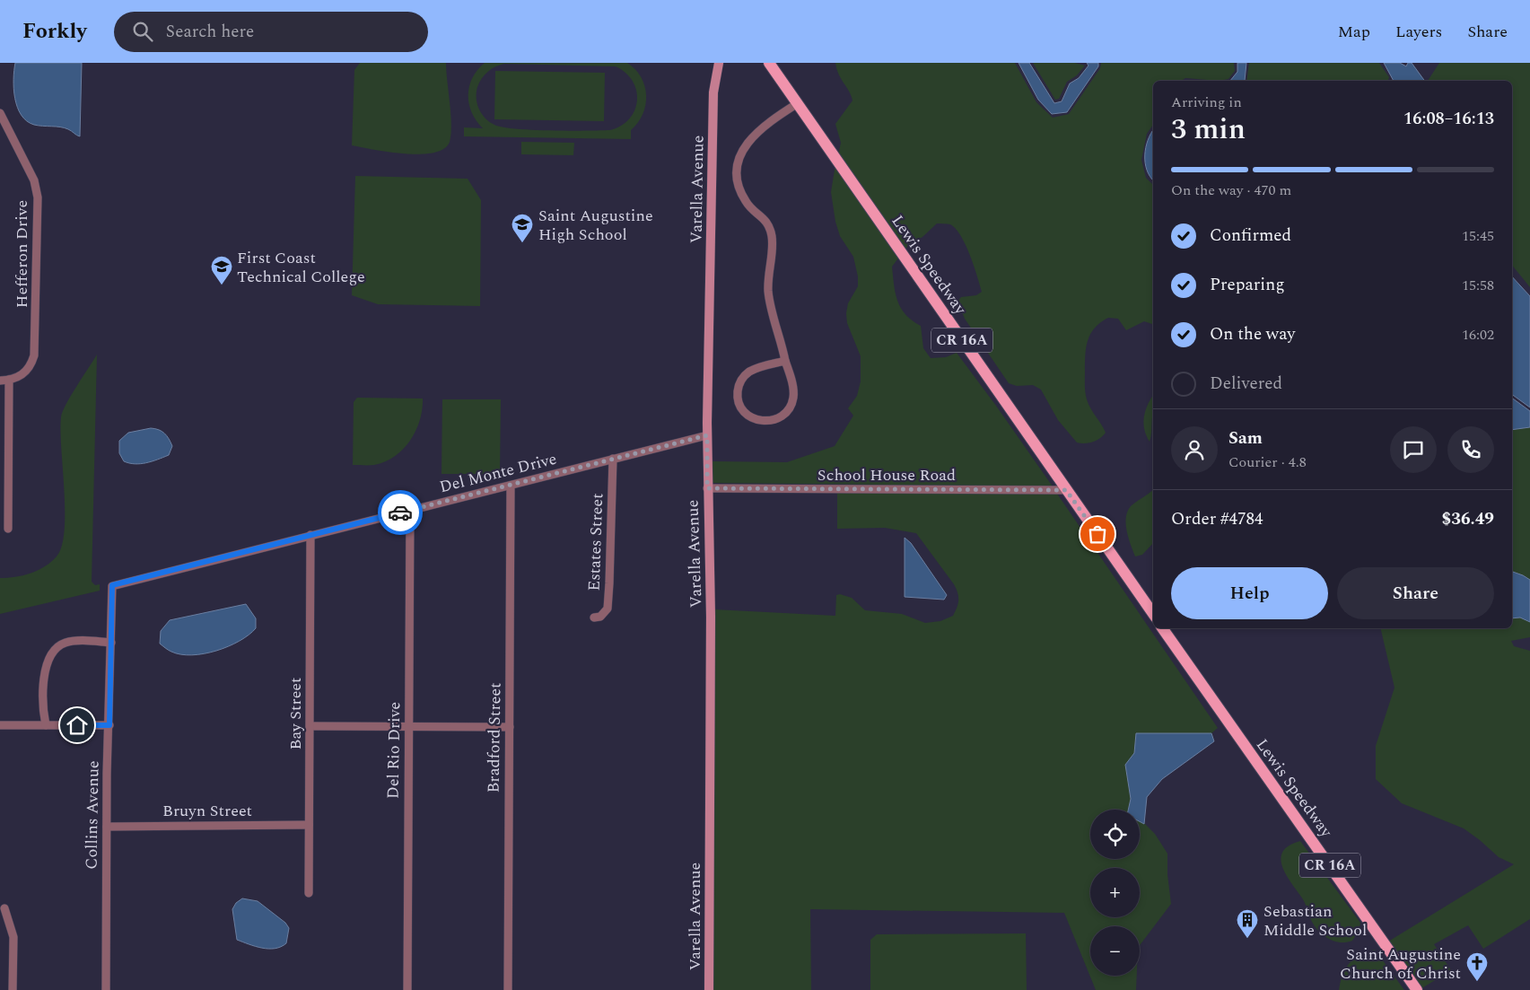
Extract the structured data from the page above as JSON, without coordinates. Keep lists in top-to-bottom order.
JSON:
{
  "streets": {
    "main road": ["Lewis Speedway", "CR 16A"],
    "street": [
      "Varella Avenue",
      "Hefferon Drive",
      "Del Monte Drive",
      "School House Road",
      "Estates Street",
      "Bay Street",
      "Bradford Street",
      "Del Rio Drive",
      "Bruyn Street",
      "Collins Avenue"
    ]
  },
  "crossings": [
    ["Varella Avenue", "Del Monte Drive"],
    ["Varella Avenue", "School House Road"],
    ["Lewis Speedway", "School House Road"],
    ["Del Monte Drive", "Estates Street"],
    ["Del Monte Drive", "Bay Street"],
    ["Del Monte Drive", "Bradford Street"],
    ["Del Monte Drive", "Del Rio Drive"],
    ["Del Monte Drive", "Collins Avenue"],
    ["Bay Street", "Bruyn Street"],
    ["Bruyn Street", "Collins Avenue"]
  ],
  "places": {
    "school or university": ["Saint Augustine High School", "First Coast Technical College"],
    "building": ["Sebastian Middle School"],
    "church": ["Saint Augustine Church of Christ"]
  },
  "page": {
    "header": "Forkly",
    "search": "Search here",
    "nav": ["Map", "Layers", "Share"],
    "heading": ["3 min", "Arriving in", "16:08–16:13"],
    "panel": [
      "Sam",
      "Courier · 4.8",
      "Order #4784",
      "$36.49"
    ],
    "bar": "On the way · 470 m",
    "list": [
      ["Confirmed", "15:45"],
      ["Preparing", "15:58"],
      ["On the way", "16:02"],
      "Delivered"
    ],
    "buttons": ["Help", "Share"],
    "map_buttons": ["+", "−"]
  }
}
